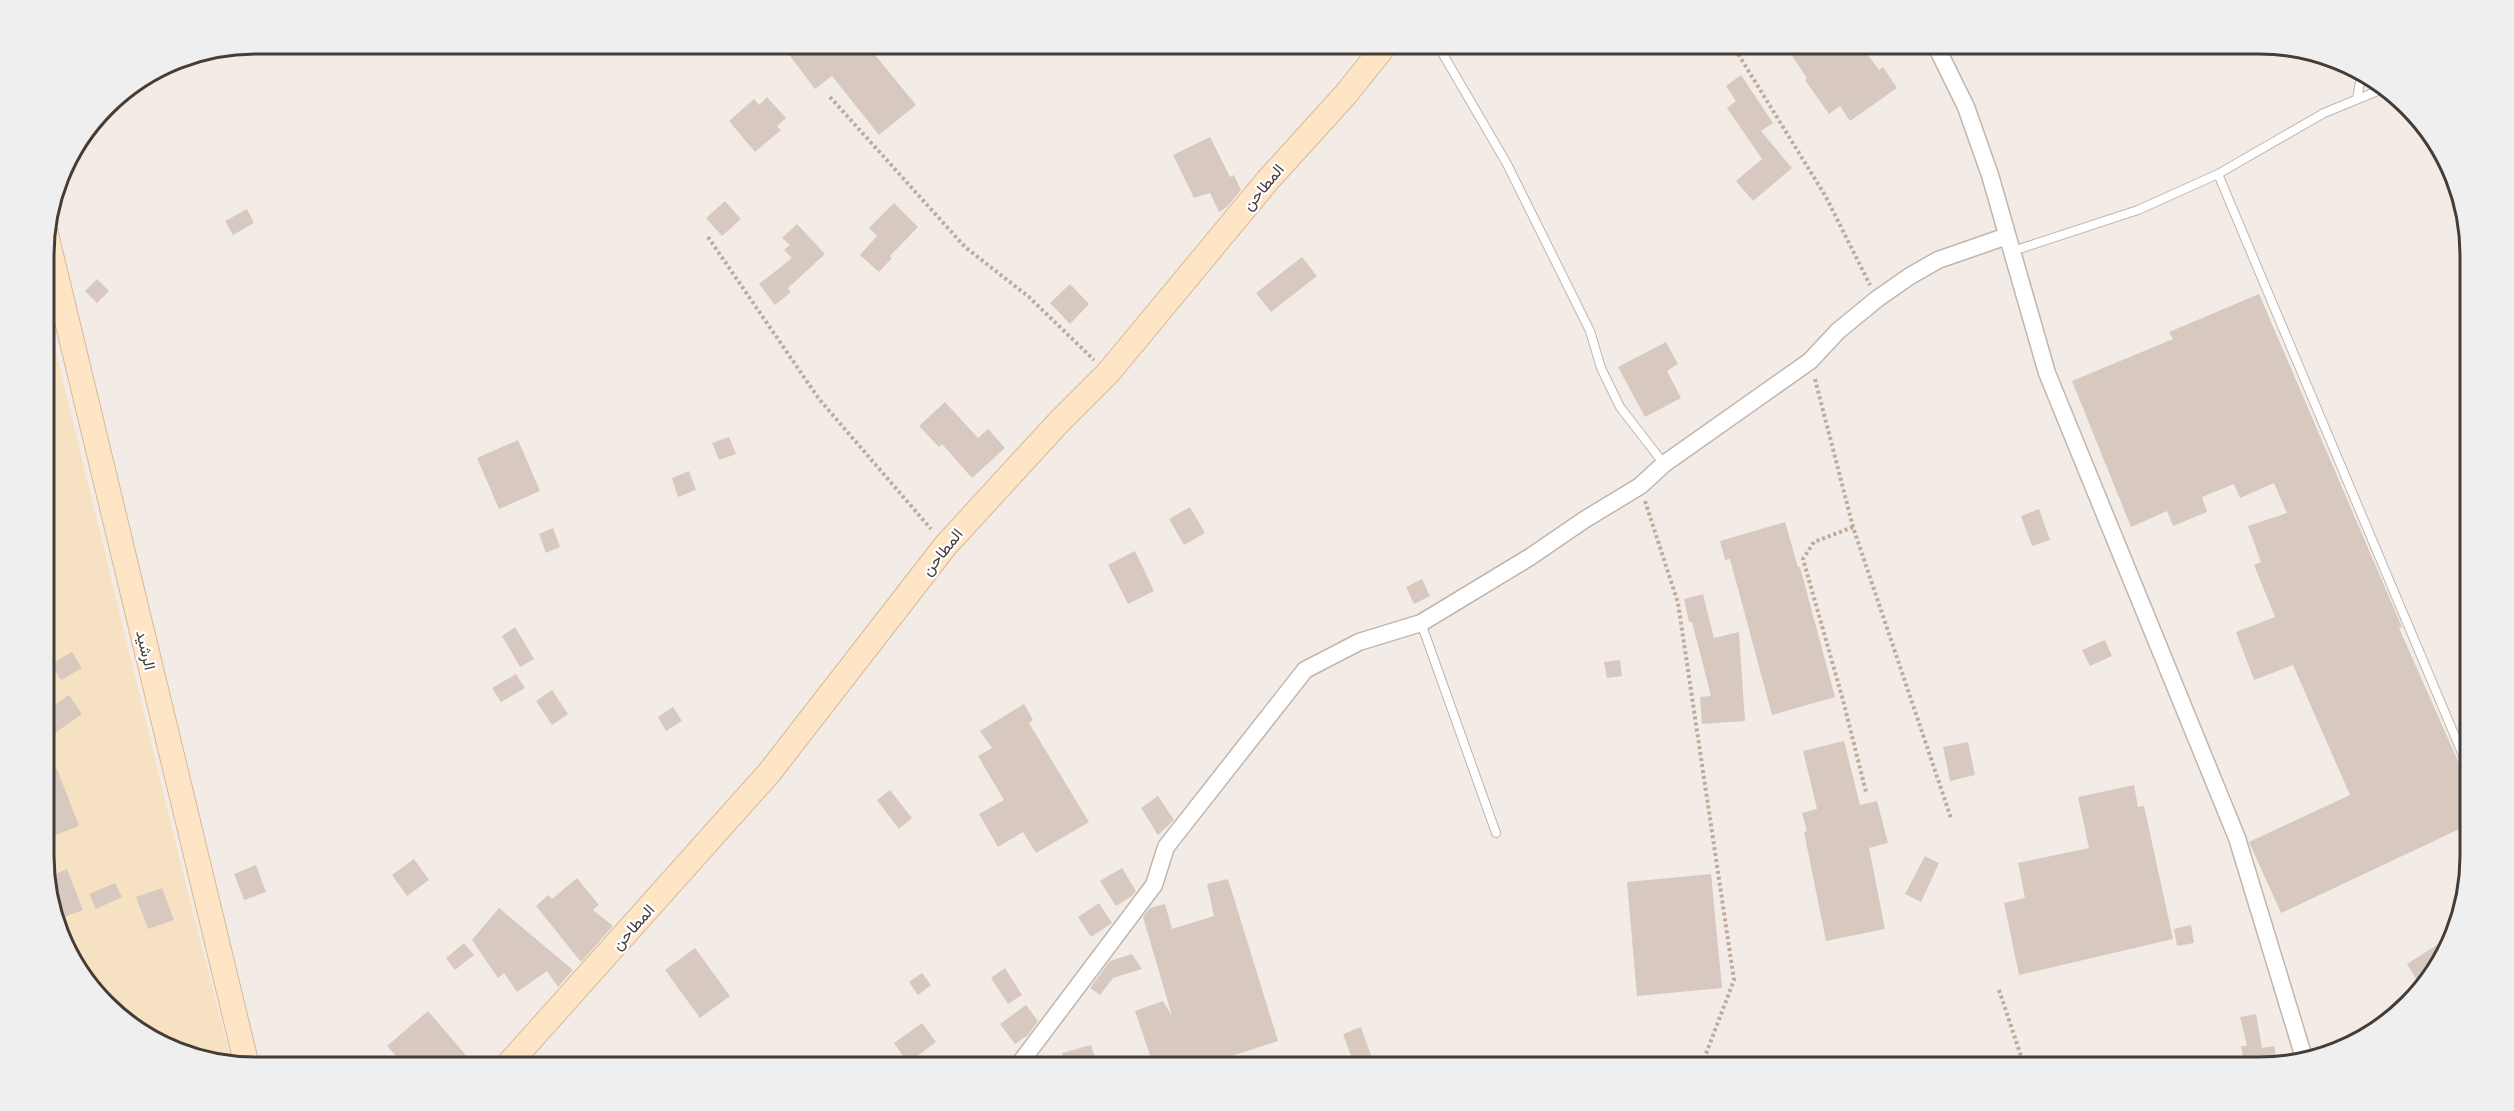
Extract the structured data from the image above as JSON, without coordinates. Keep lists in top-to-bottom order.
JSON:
{
  "streets": {
    "main road": ["المطاحن", "الرشيد"]
  }
}
